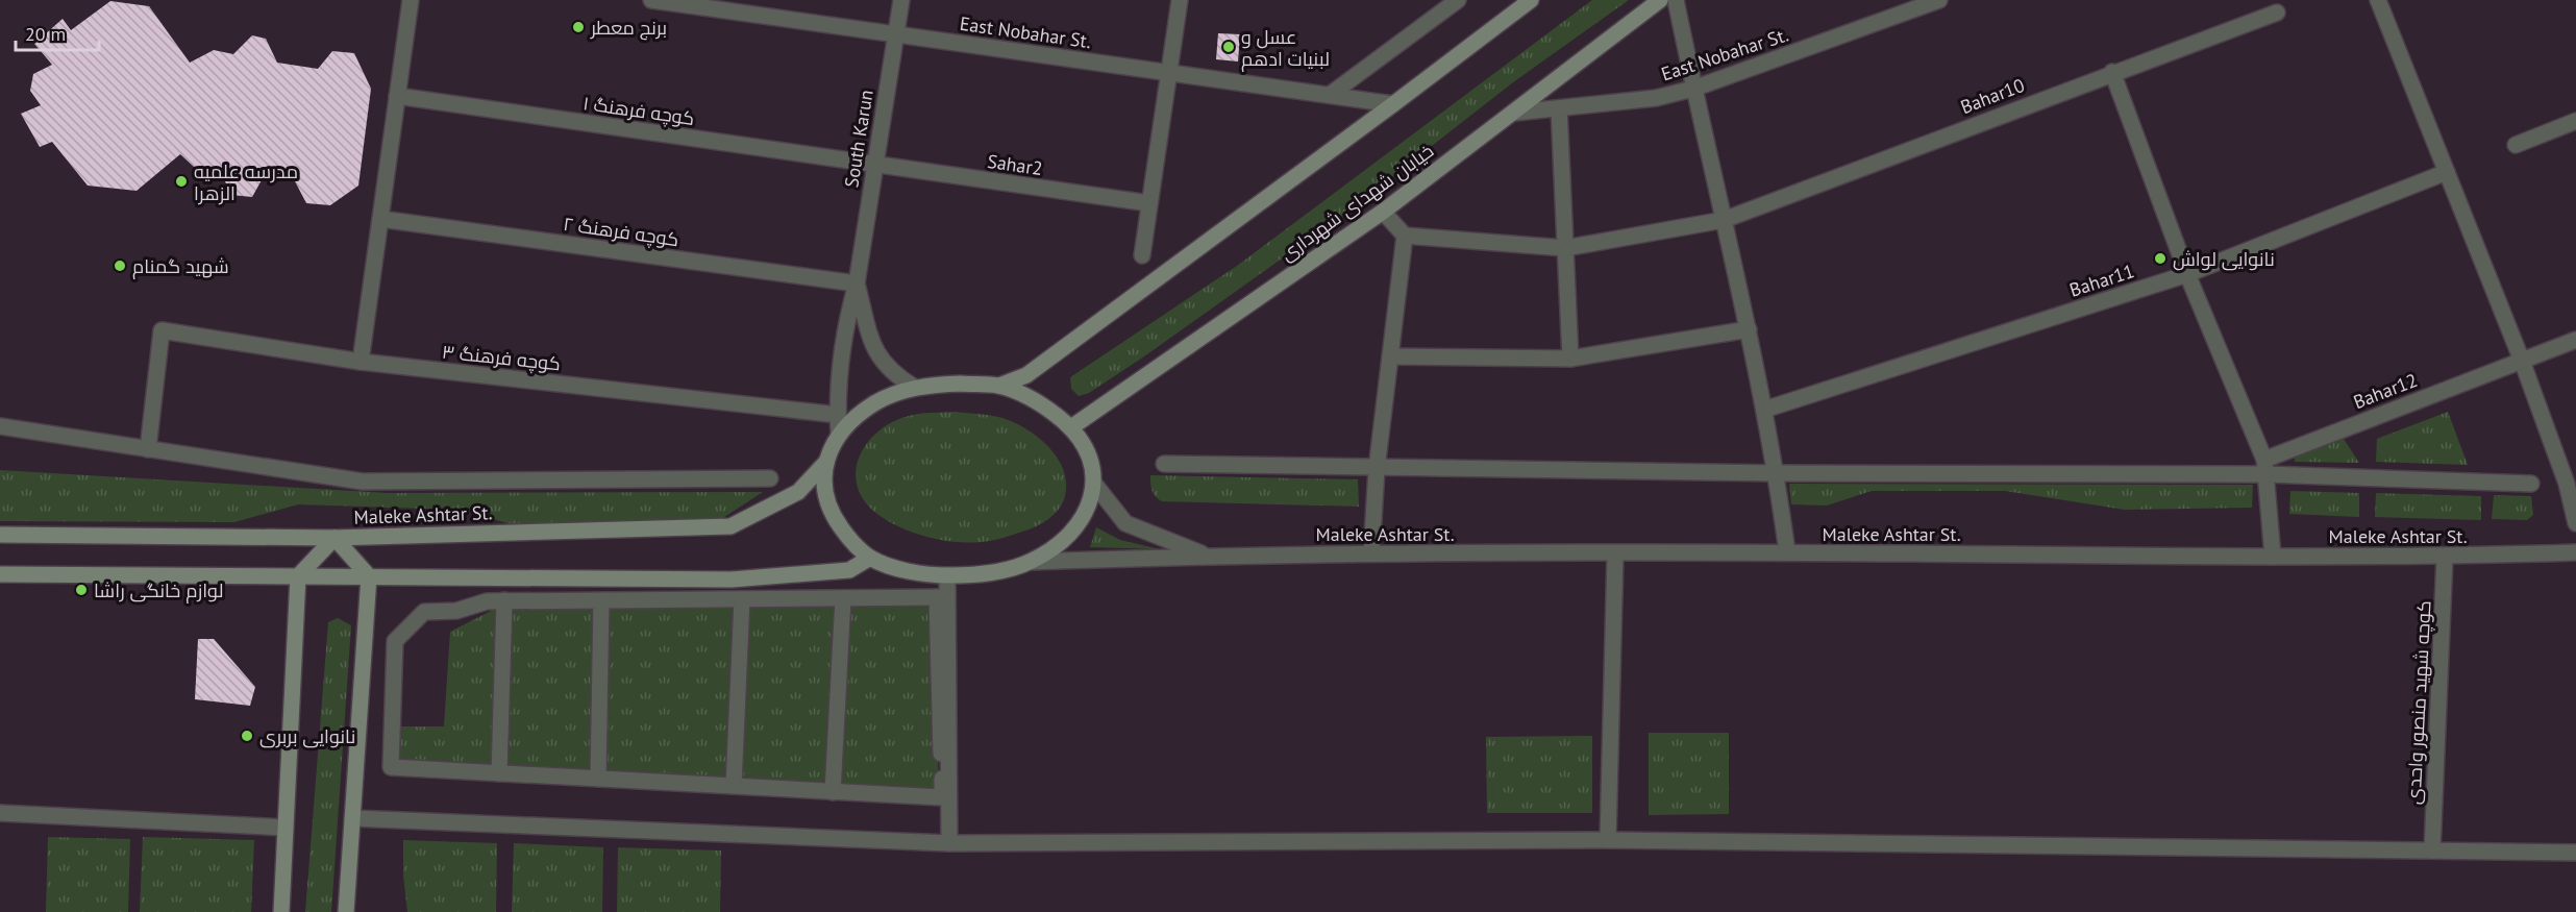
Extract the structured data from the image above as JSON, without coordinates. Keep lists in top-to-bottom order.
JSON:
{
  "streets": {
    "main road": ["خیابان شهدای شهرداری", "Maleke Ashtar St."],
    "street": [
      "East Nobahar St.",
      "Bahar10",
      "کوچه فرهنگ ۱",
      "South Karun",
      "Sahar2",
      "کوچه فرهنگ ۲",
      "Bahar11",
      "کوچه فرهنگ ۳",
      "Bahar12",
      "کوچه شهید منصور واحدی"
    ]
  },
  "crossings": [
    ["East Nobahar St.", "South Karun"],
    ["East Nobahar St.", "خیابان شهدای شهرداری"],
    ["کوچه فرهنگ ۱", "South Karun"],
    ["کوچه فرهنگ ۱", "Sahar2"],
    ["South Karun", "Sahar2"],
    ["South Karun", "کوچه فرهنگ ۲"],
    ["South Karun", "کوچه فرهنگ ۳"],
    ["Maleke Ashtar St.", "کوچه شهید منصور واحدی"]
  ],
  "places": [
    "برنج معطر",
    "عسل و لبنیات ادهم",
    "مدرسه علمیه الزهرا",
    "نانوایی لواش",
    "شهید گمنام",
    "لوازم خانگی راشا",
    "نانوایی بربری"
  ],
  "scale_bar": "20 m"
}
